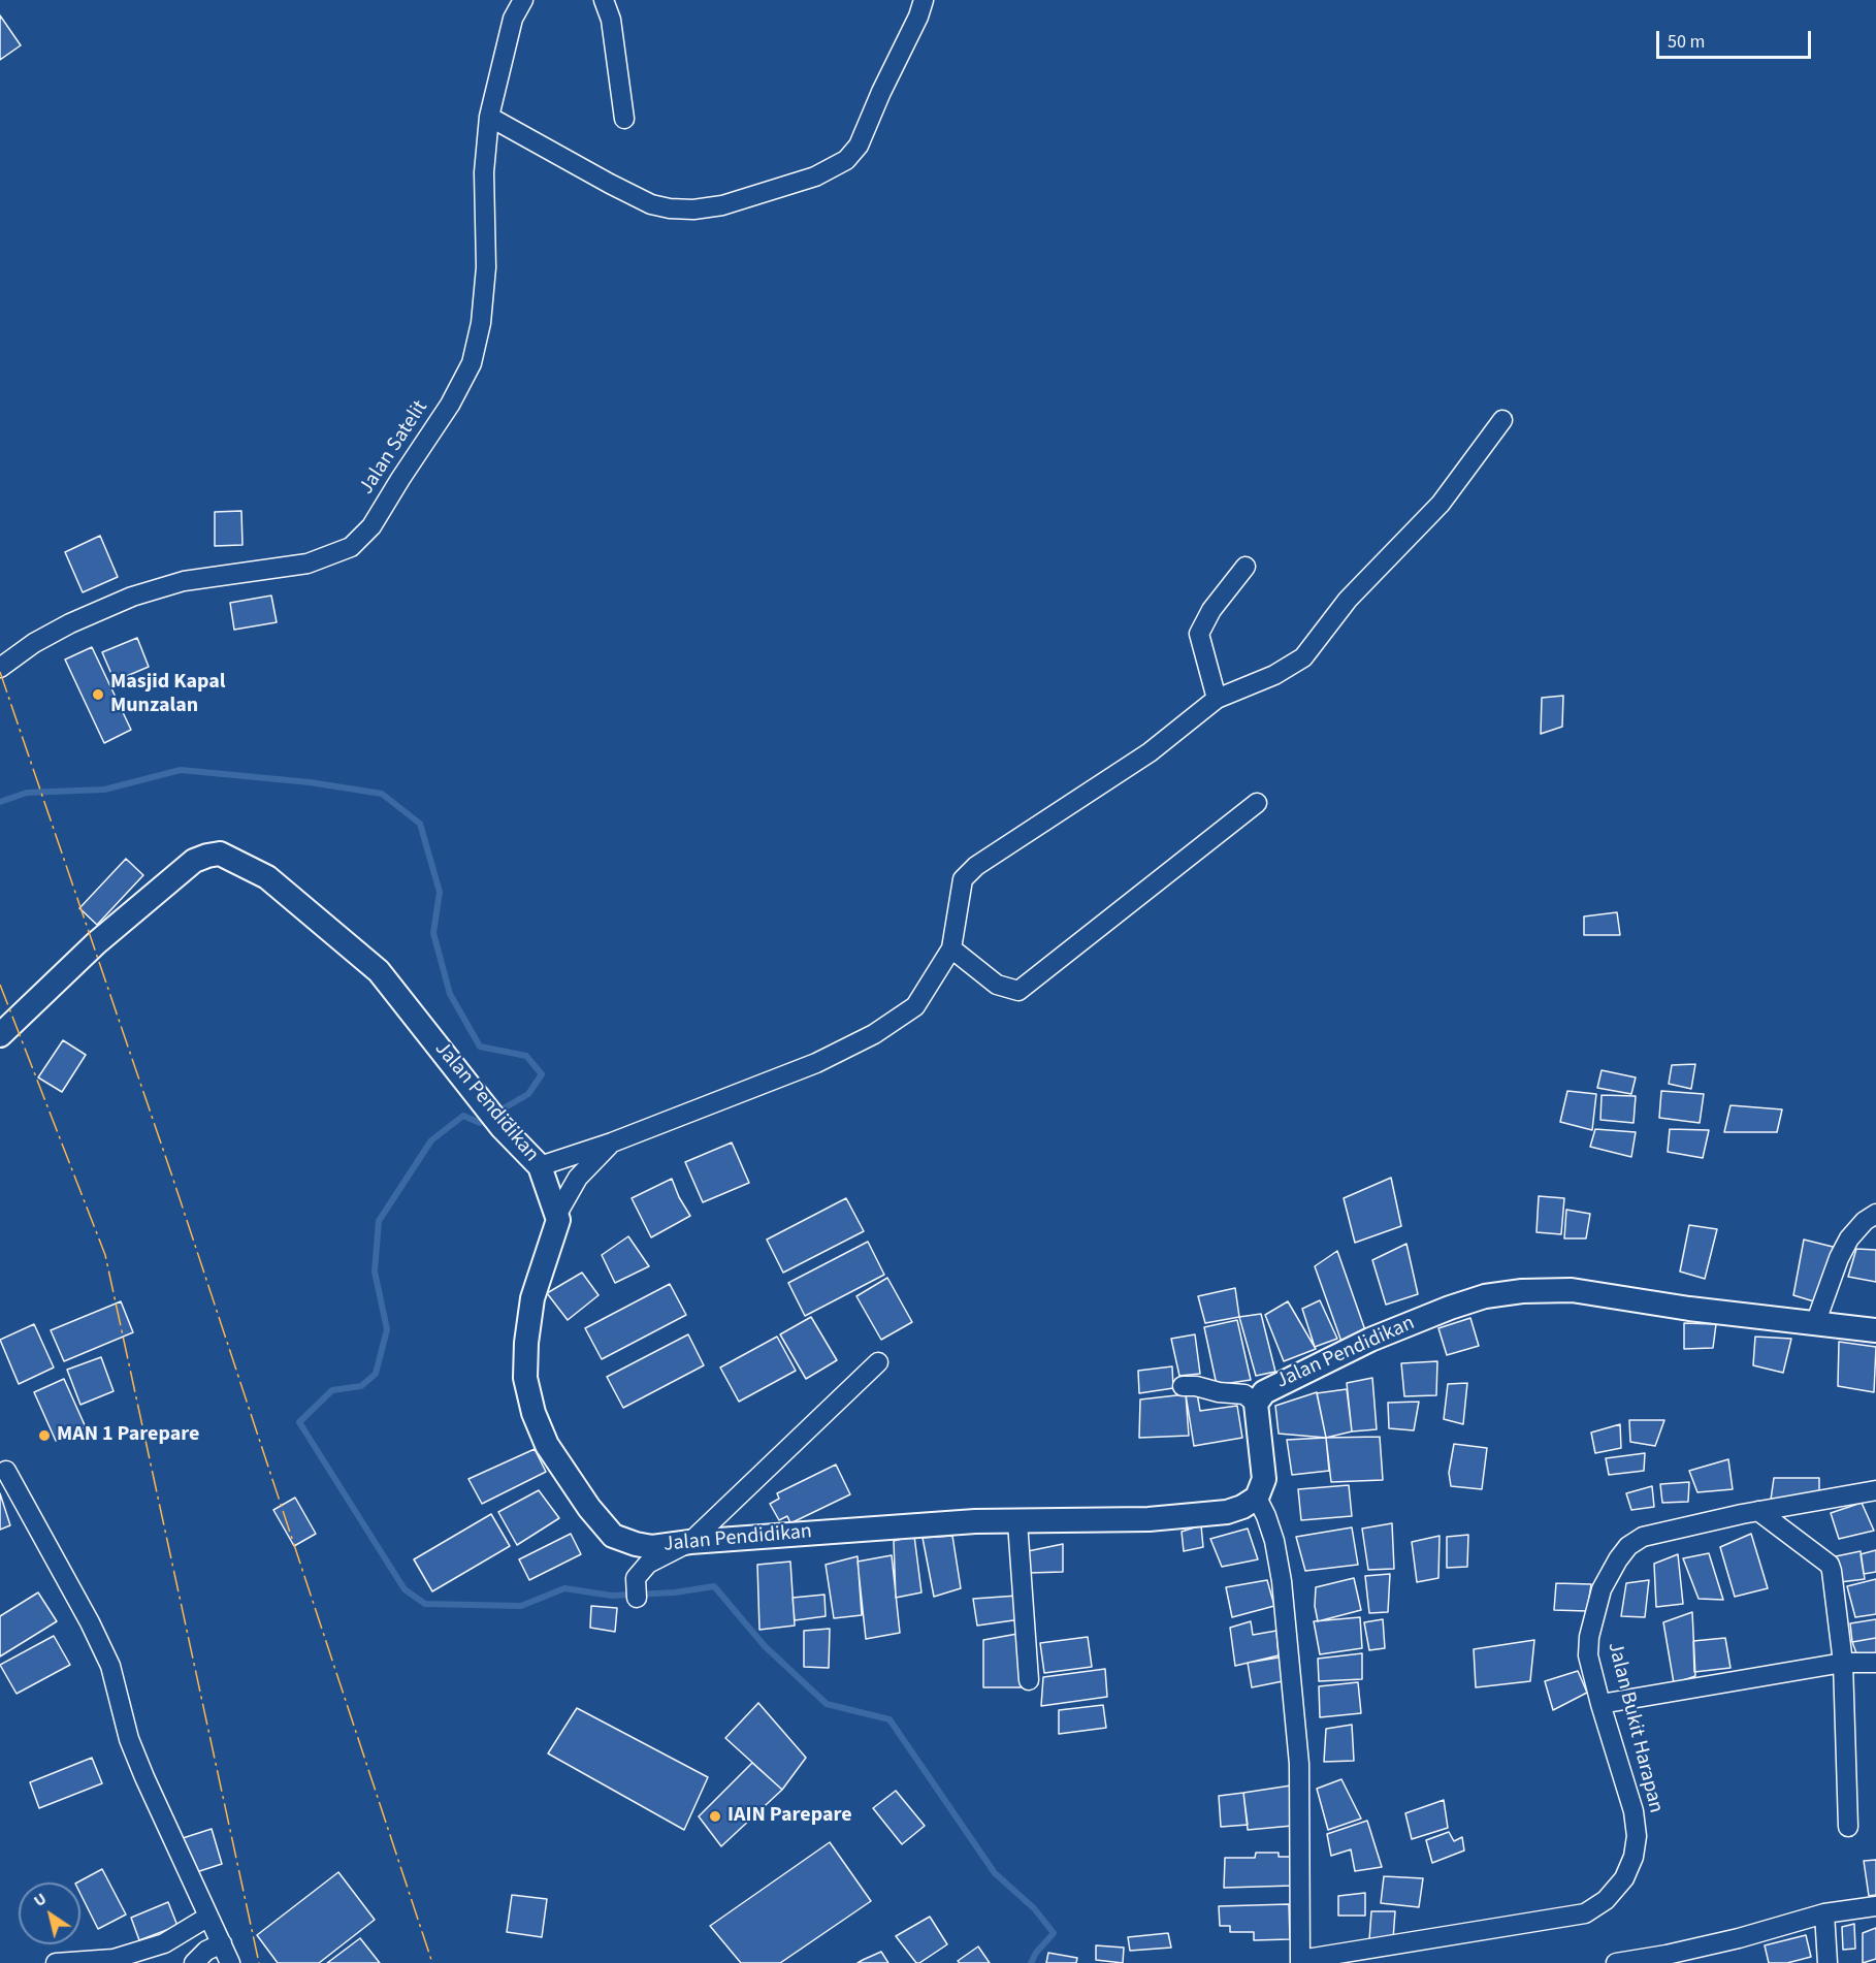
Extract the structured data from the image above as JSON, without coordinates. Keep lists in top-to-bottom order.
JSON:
{
  "streets": {
    "street": ["Jalan Satelit", "Jalan Pendidikan", "Jalan Bukit Harapan"]
  },
  "places": ["Masjid Kapal Munzalan", "MAN 1 Parepare", "IAIN Parepare"],
  "scale_bar": "50 m",
  "north": "top left"
}
